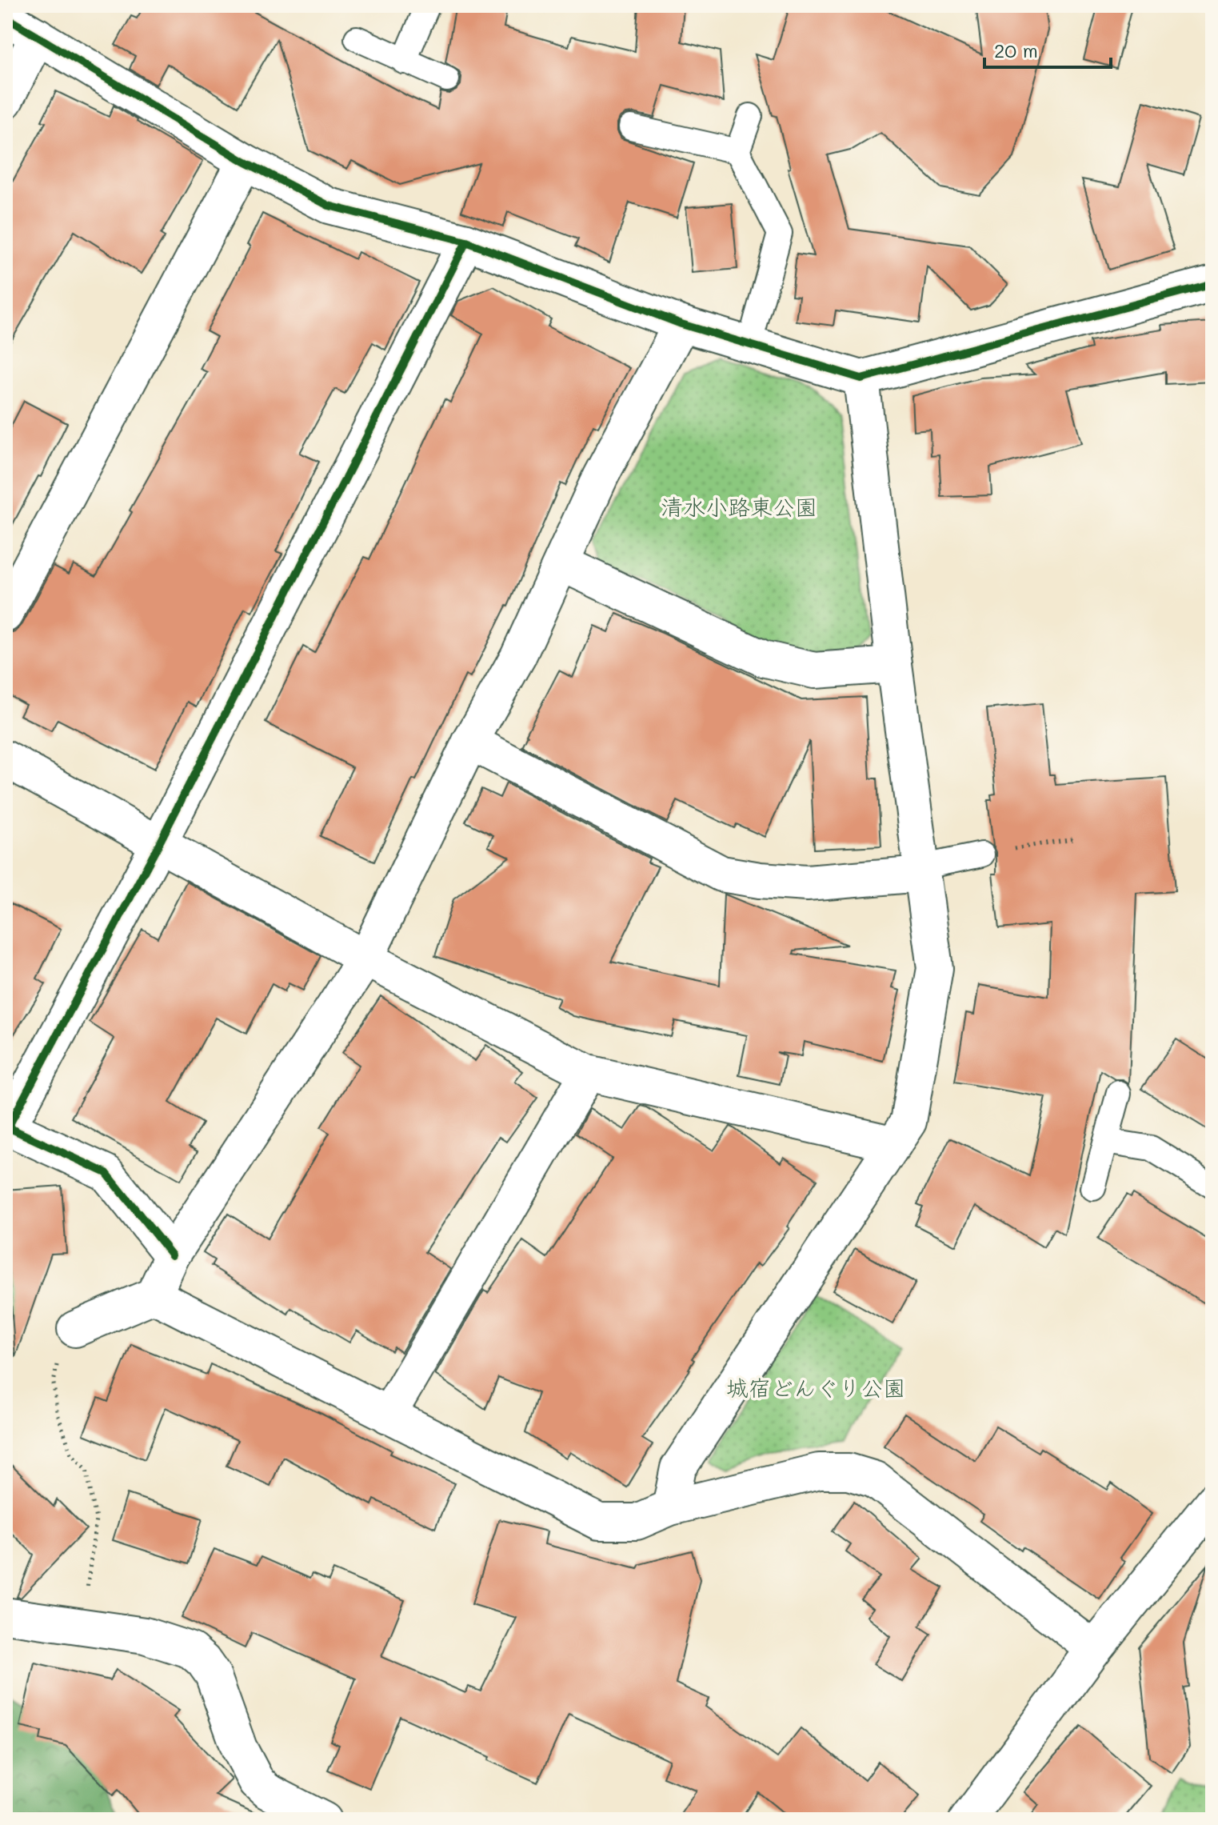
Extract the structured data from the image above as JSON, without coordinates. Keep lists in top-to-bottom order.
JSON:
{
  "parks": ["清水小路東公園", "城宿どんぐり公園"],
  "scale_bar": "20 m"
}
